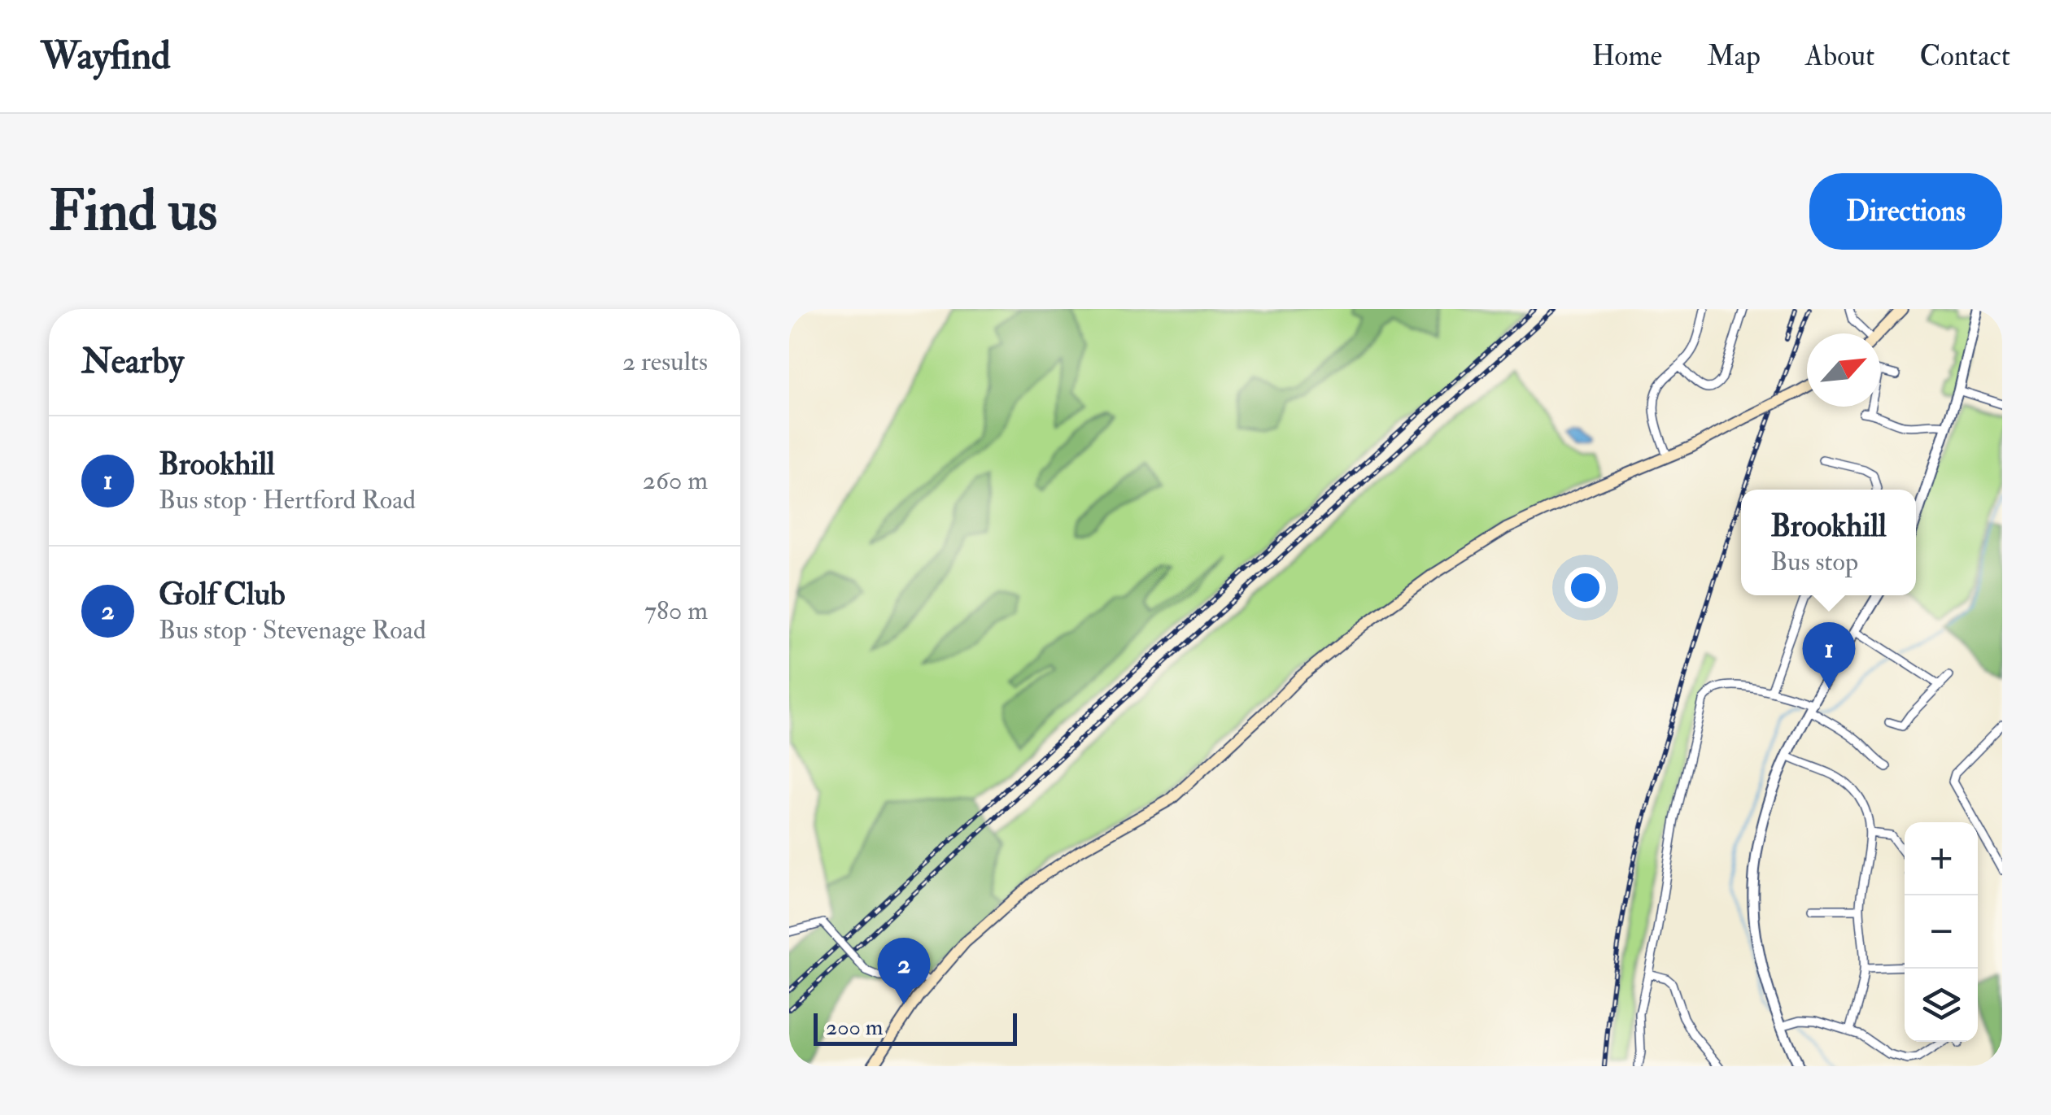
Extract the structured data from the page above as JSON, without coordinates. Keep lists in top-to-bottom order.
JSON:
{
  "scale_bar": "200 m",
  "north": "top right",
  "page": {
    "header": "Wayfind",
    "nav": [
      "Home",
      "Map",
      "About",
      "Contact"
    ],
    "buttons": "Directions",
    "title": "Find us",
    "heading": ["Nearby", "2 results"],
    "list": [
      {
        "mark": "1",
        "name": "Brookhill",
        "note": "Bus stop · Hertford Road",
        "value": "260 m"
      },
      {
        "mark": "2",
        "name": "Golf Club",
        "note": "Bus stop · Stevenage Road",
        "value": "780 m"
      }
    ],
    "popup": ["Brookhill", "Bus stop"],
    "pins": ["1", "2"],
    "map_buttons": ["+", "−"],
    "scale": "200 m"
  }
}
